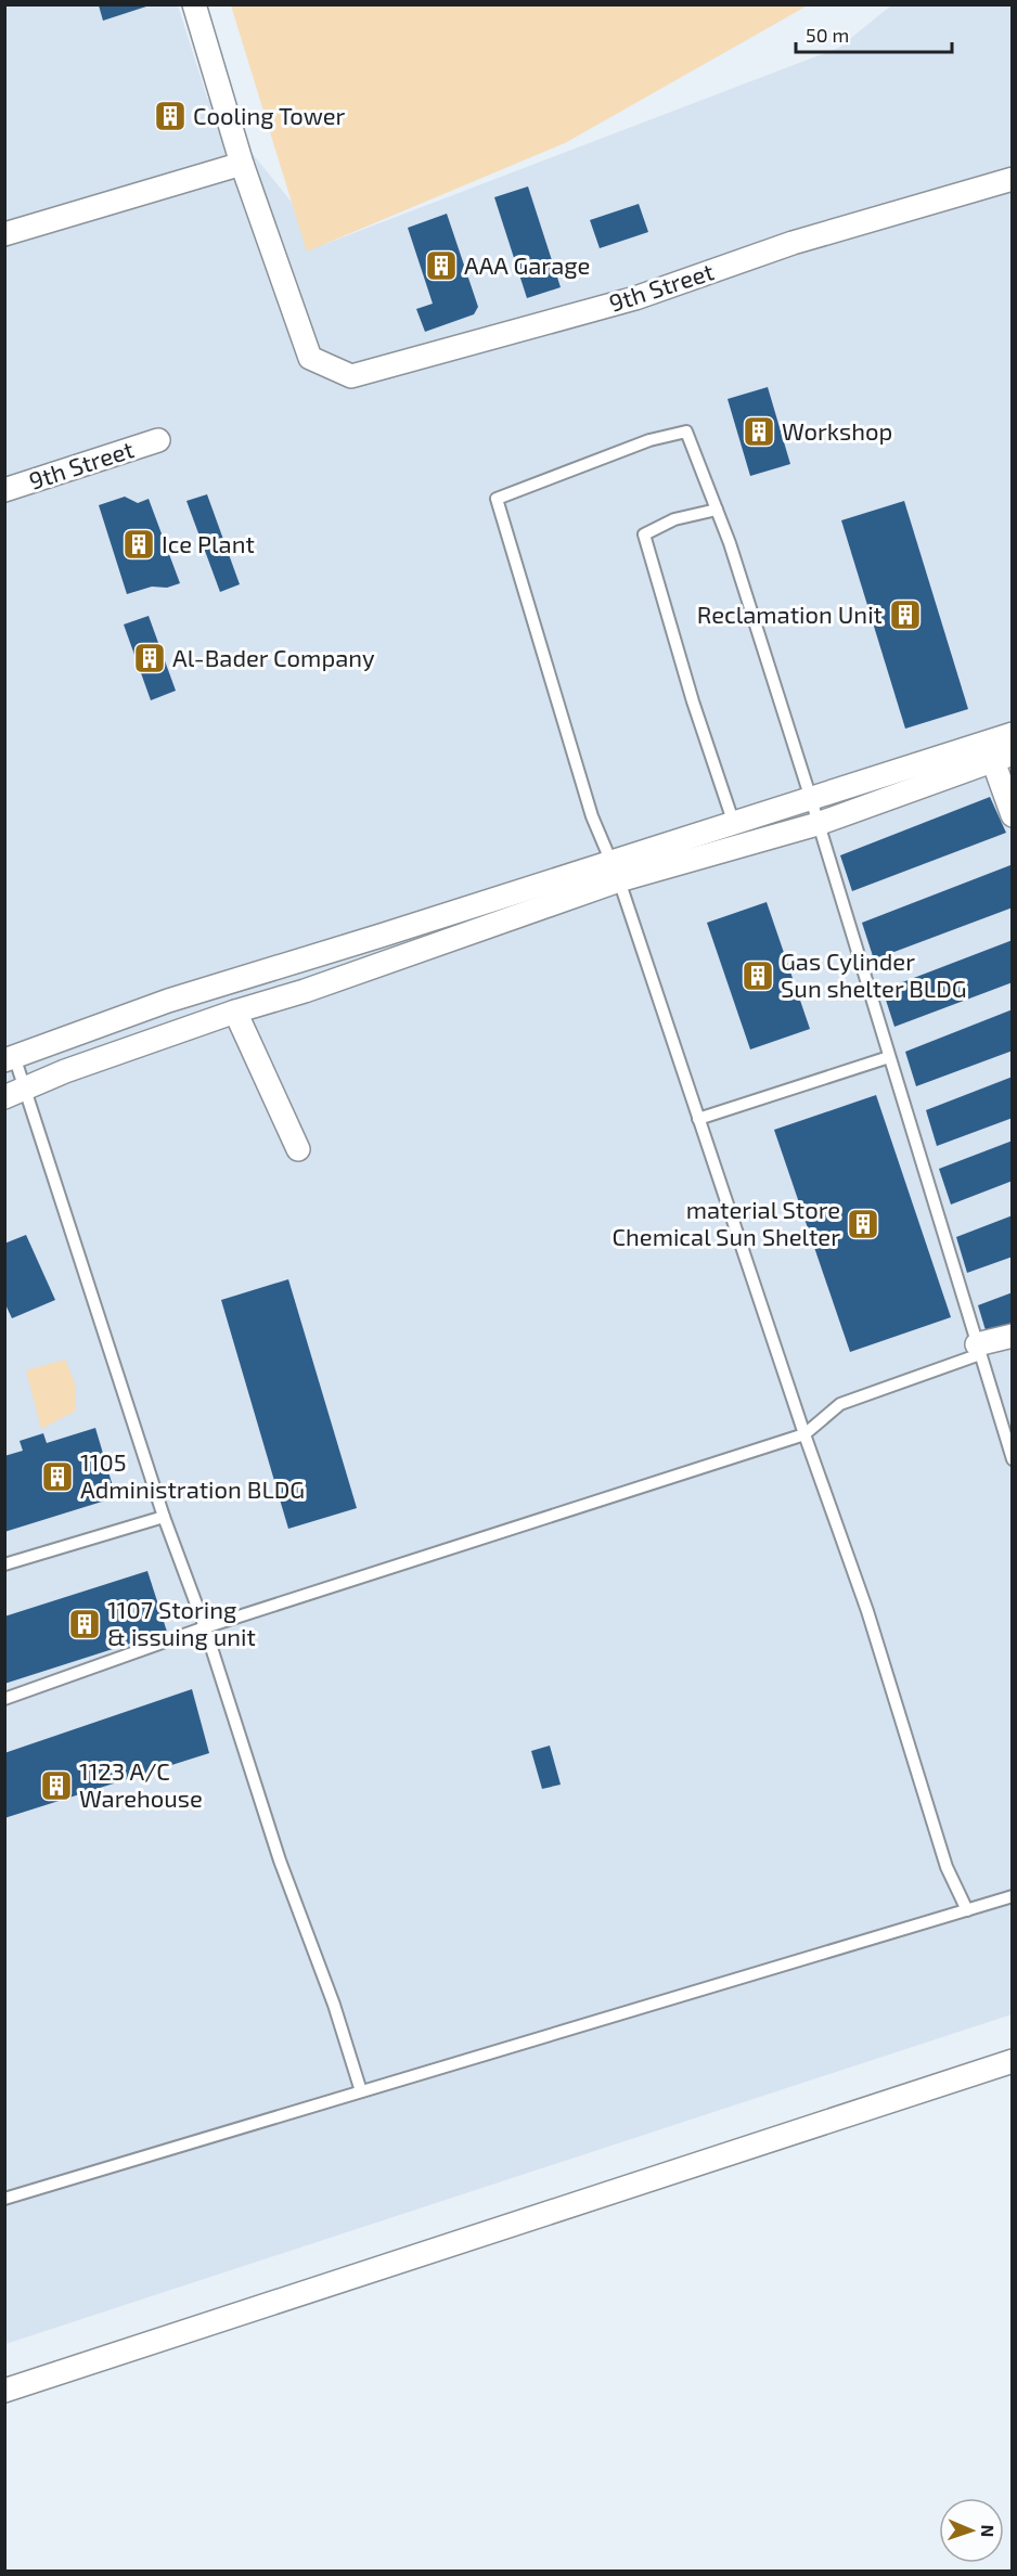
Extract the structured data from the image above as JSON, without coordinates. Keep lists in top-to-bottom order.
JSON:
{
  "streets": {
    "street": ["9th Street"]
  },
  "places": {
    "building": [
      "Cooling Tower",
      "AAA Garage",
      "Workshop",
      "Ice Plant",
      "Reclamation Unit",
      "Al-Bader Company",
      "Gas Cylinder Sun shelter BLDG",
      "material Store Chemical Sun Shelter",
      "1105 Administration BLDG",
      "1107 Storing & issuing unit",
      "1123 A/C Warehouse"
    ]
  },
  "scale_bar": "50 m",
  "north": "right"
}
